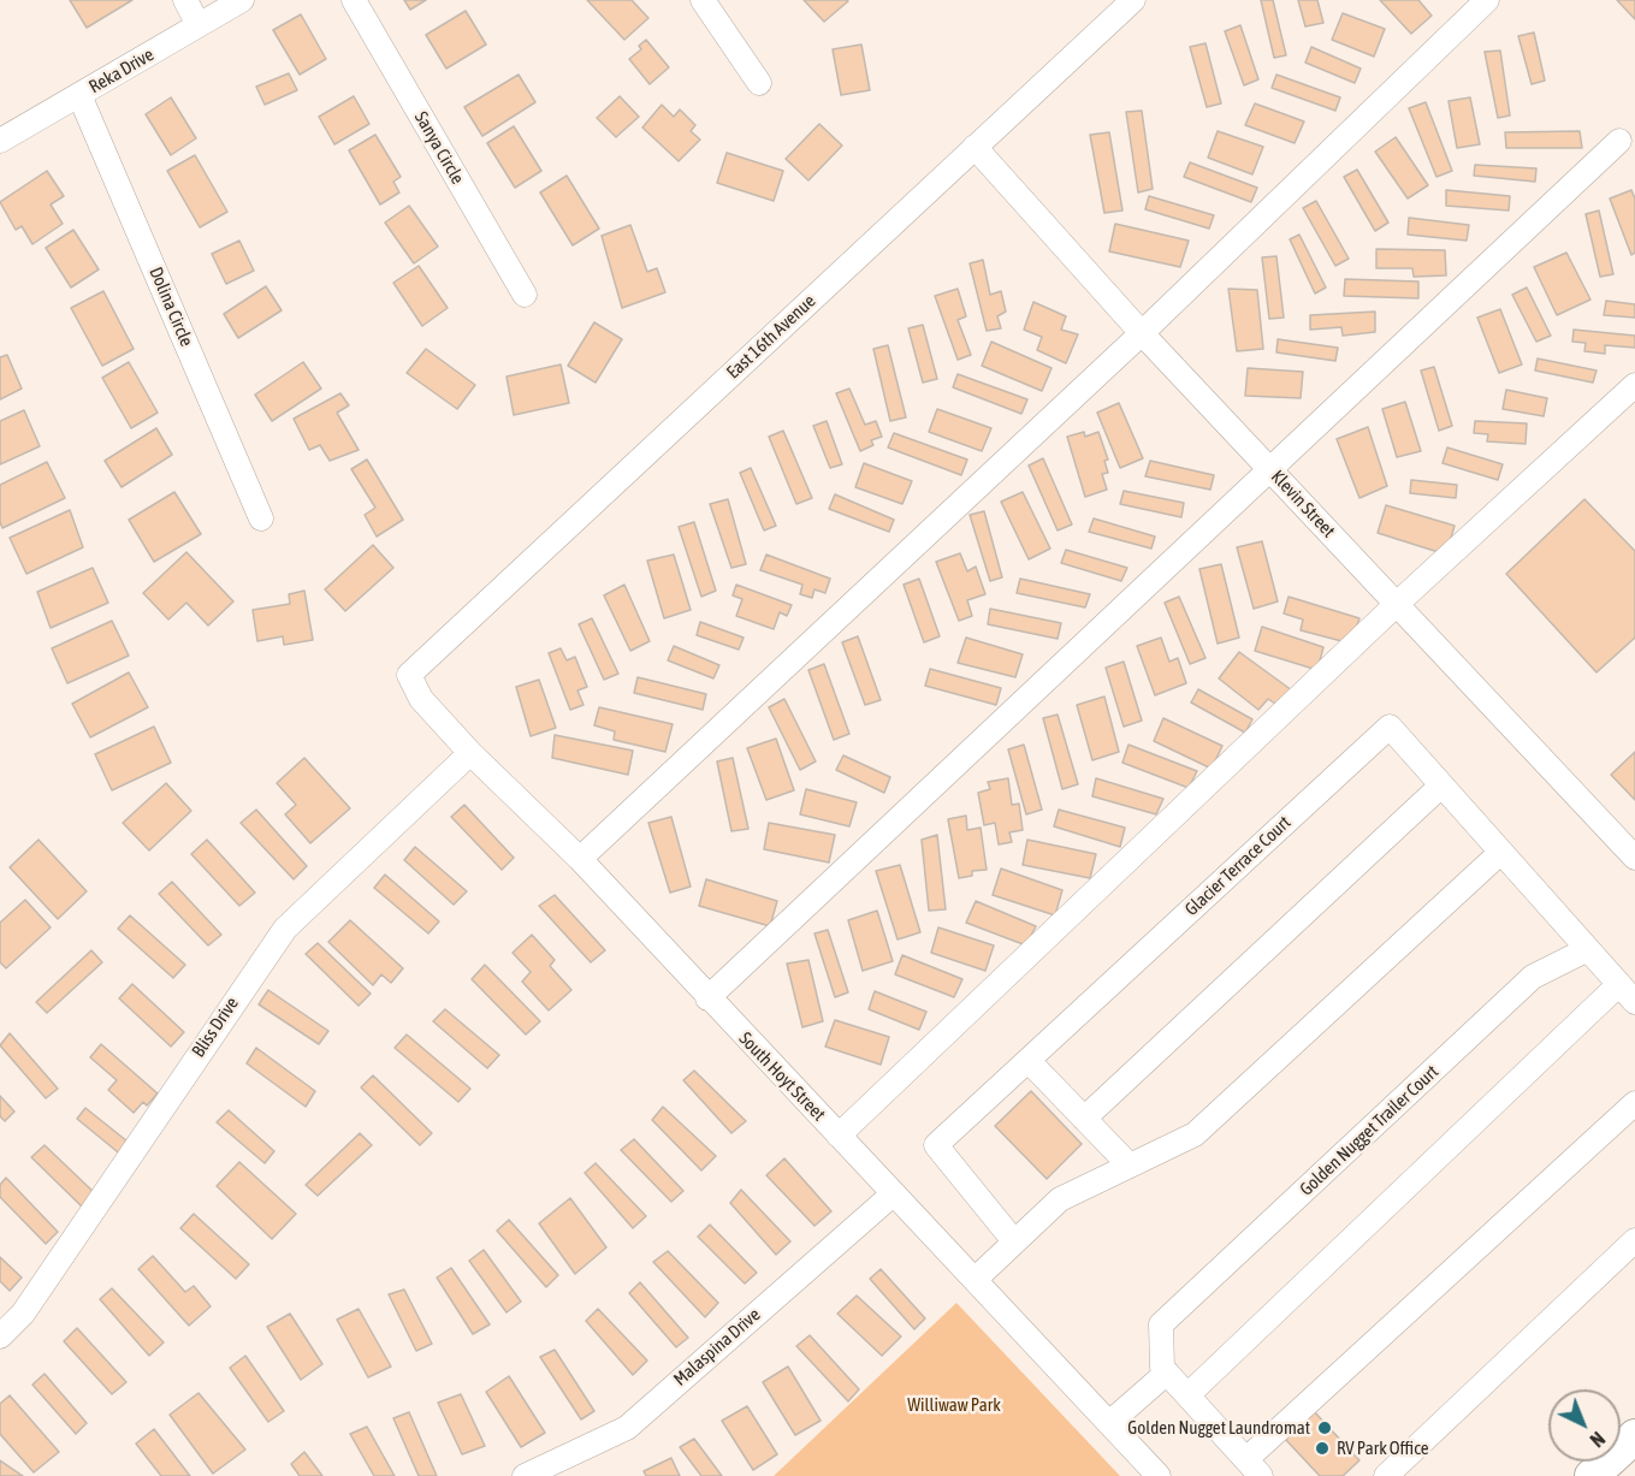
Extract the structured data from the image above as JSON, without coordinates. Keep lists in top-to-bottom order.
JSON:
{
  "streets": {
    "street": [
      "Reka Drive",
      "Sanya Circle",
      "Dolina Circle",
      "East 16th Avenue",
      "Klevin Street",
      "Glacier Terrace Court",
      "Bliss Drive",
      "South Hoyt Street",
      "Golden Nugget Trailer Court",
      "Malaspina Drive"
    ]
  },
  "crossings": [
    ["Reka Drive", "Dolina Circle"],
    ["East 16th Avenue", "Klevin Street"],
    ["East 16th Avenue", "South Hoyt Street"],
    ["Glacier Terrace Court", "Golden Nugget Trailer Court"],
    ["Bliss Drive", "South Hoyt Street"],
    ["South Hoyt Street", "Malaspina Drive"]
  ],
  "parks": ["Williwaw Park"],
  "places": ["Golden Nugget Laundromat", "RV Park Office"],
  "north": "bottom right"
}
